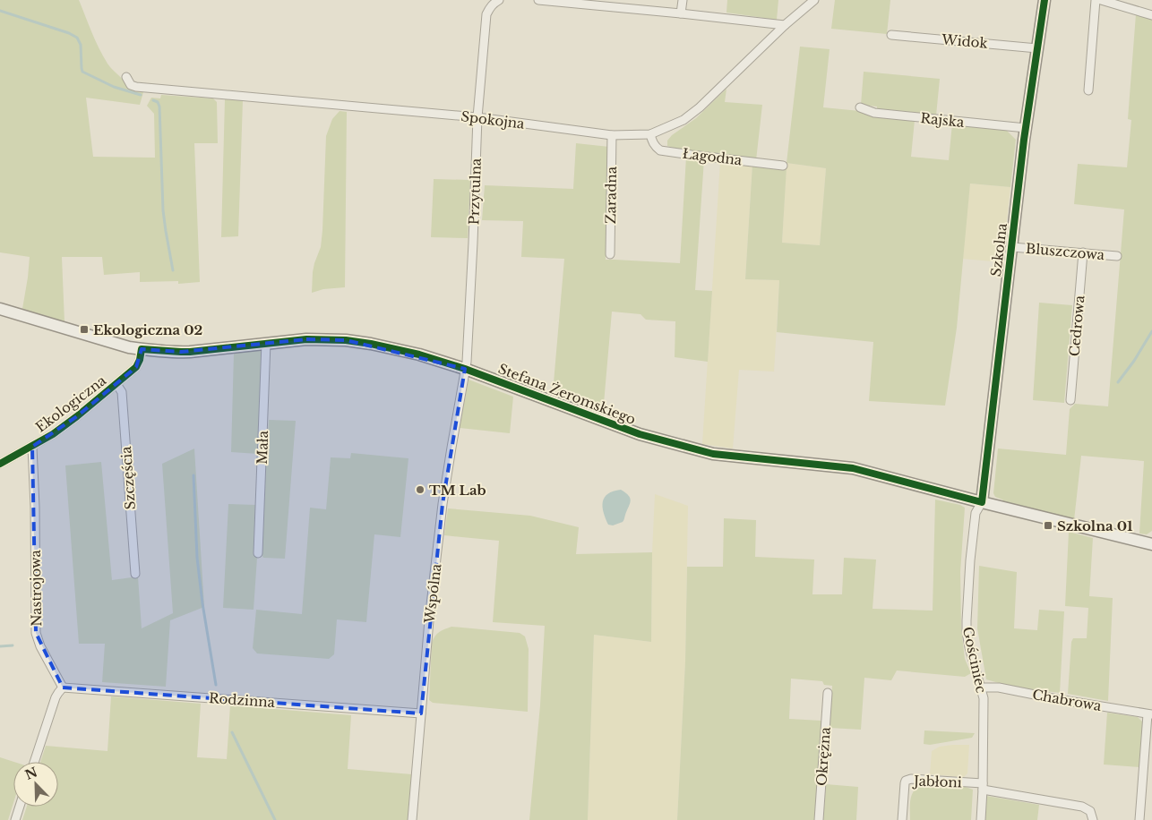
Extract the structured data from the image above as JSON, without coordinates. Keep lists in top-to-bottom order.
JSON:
{
  "streets": {
    "street": [
      "Widok",
      "Spokojna",
      "Rajska",
      "Łagodna",
      "Przytulna",
      "Zaradna",
      "Szkolna",
      "Bluszczowa",
      "Cedrowa",
      "Stefana Żeromskiego",
      "Ekologiczna",
      "Mała",
      "Szczęścia",
      "Nastrojowa",
      "Wspólna",
      "Gościniec",
      "Rodzinna",
      "Chabrowa",
      "Okrężna",
      "Jabłoni"
    ]
  },
  "crossings": [
    ["Widok", "Szkolna"],
    ["Spokojna", "Łagodna"],
    ["Spokojna", "Przytulna"],
    ["Spokojna", "Zaradna"],
    ["Rajska", "Szkolna"],
    ["Przytulna", "Stefana Żeromskiego"],
    ["Przytulna", "Wspólna"],
    ["Szkolna", "Bluszczowa"],
    ["Szkolna", "Stefana Żeromskiego"],
    ["Szkolna", "Gościniec"],
    ["Bluszczowa", "Cedrowa"],
    ["Stefana Żeromskiego", "Ekologiczna"],
    ["Stefana Żeromskiego", "Mała"],
    ["Stefana Żeromskiego", "Wspólna"],
    ["Stefana Żeromskiego", "Gościniec"],
    ["Ekologiczna", "Szczęścia"],
    ["Ekologiczna", "Nastrojowa"],
    ["Nastrojowa", "Rodzinna"],
    ["Wspólna", "Rodzinna"],
    ["Gościniec", "Chabrowa"],
    ["Gościniec", "Jabłoni"]
  ],
  "places": {
    "transit": ["Ekologiczna 02", "Szkolna 01"],
    "other": ["TM Lab"]
  },
  "north": "top left"
}
